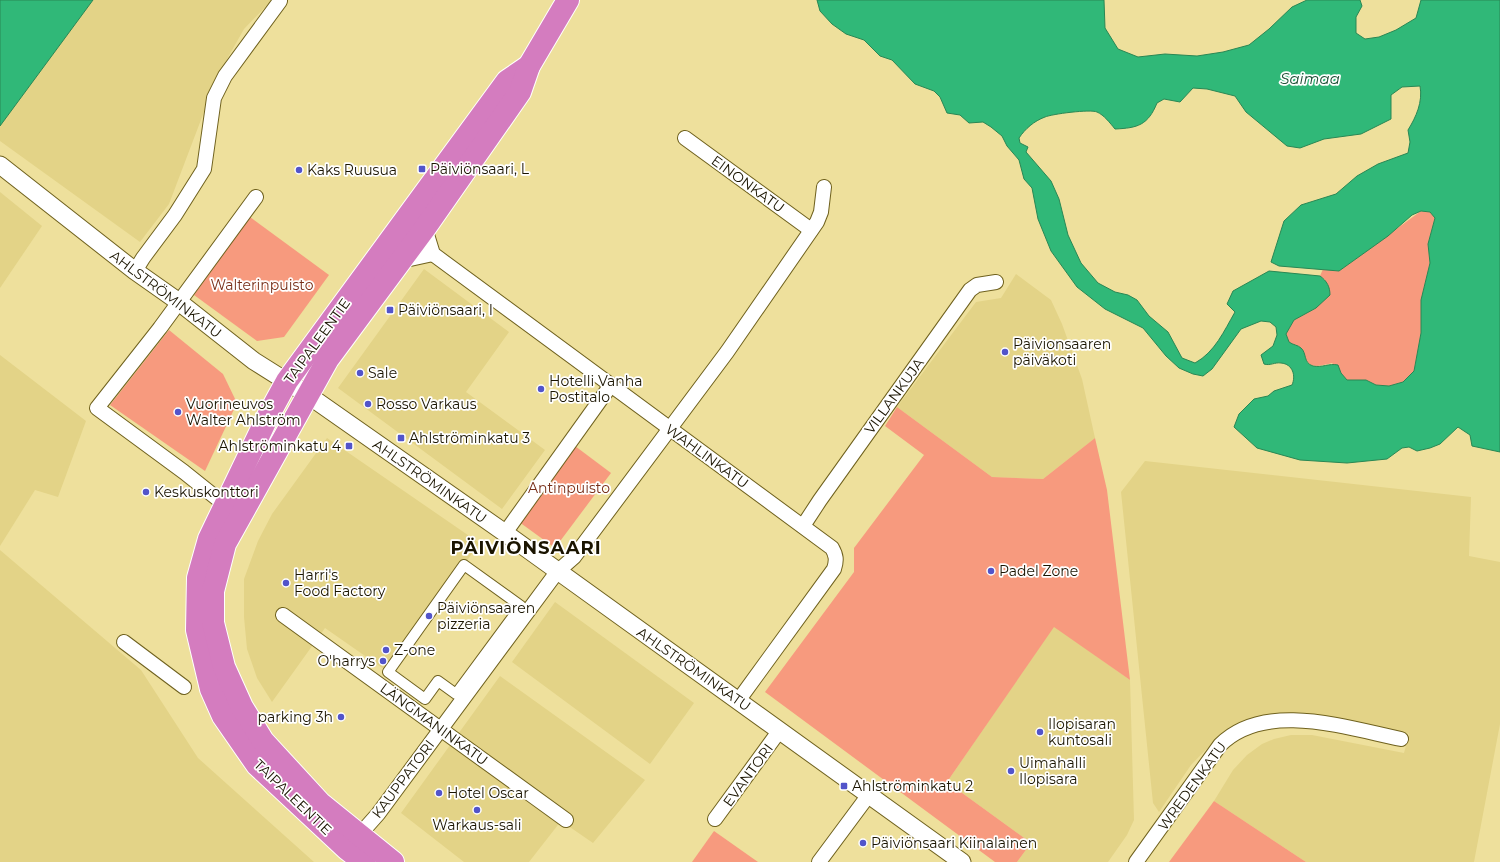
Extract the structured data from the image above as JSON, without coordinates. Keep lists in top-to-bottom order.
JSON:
{
  "streets": {
    "highway": ["TAIPALEENTIE"],
    "street": [
      "EINONKATU",
      "AHLSTRÖMINKATU",
      "VILLANKUJA",
      "WAHLINKATU",
      "LÄNGMANINKATU",
      "EVANTORI",
      "KAUPPATORI",
      "WREDENKATU"
    ]
  },
  "crossings": [
    ["AHLSTRÖMINKATU", "TAIPALEENTIE"],
    ["AHLSTRÖMINKATU", "WAHLINKATU"],
    ["AHLSTRÖMINKATU", "EVANTORI"],
    ["AHLSTRÖMINKATU", "KAUPPATORI"],
    ["TAIPALEENTIE", "KAUPPATORI"],
    ["VILLANKUJA", "WAHLINKATU"],
    ["LÄNGMANINKATU", "KAUPPATORI"]
  ],
  "districts": ["PÄIVIÖNSAARI"],
  "water": ["Saimaa"],
  "parks": ["Walterinpuisto", "Antinpuisto"],
  "places": {
    "transit": [
      "Päiviönsaari, L",
      "Päiviönsaari, I",
      "Ahlströminkatu 3",
      "Ahlströminkatu 4",
      "Ahlströminkatu 2"
    ],
    "other": [
      "Kaks Ruusua",
      "Päivionsaaren päiväkoti",
      "Sale",
      "Hotelli Vanha Postitalo",
      "Rosso Varkaus",
      "Vuorineuvos Walter Ahlström",
      "Keskuskonttori",
      "Padel Zone",
      "Harri's Food Factory",
      "Päiviönsaaren pizzeria",
      "Z-one",
      "O'harrys",
      "parking 3h",
      "Ilopisaran kuntosali",
      "Uimahalli Ilopisara",
      "Hotel Oscar",
      "Warkaus-sali",
      "Päiviönsaari Kiinalainen"
    ]
  }
}
